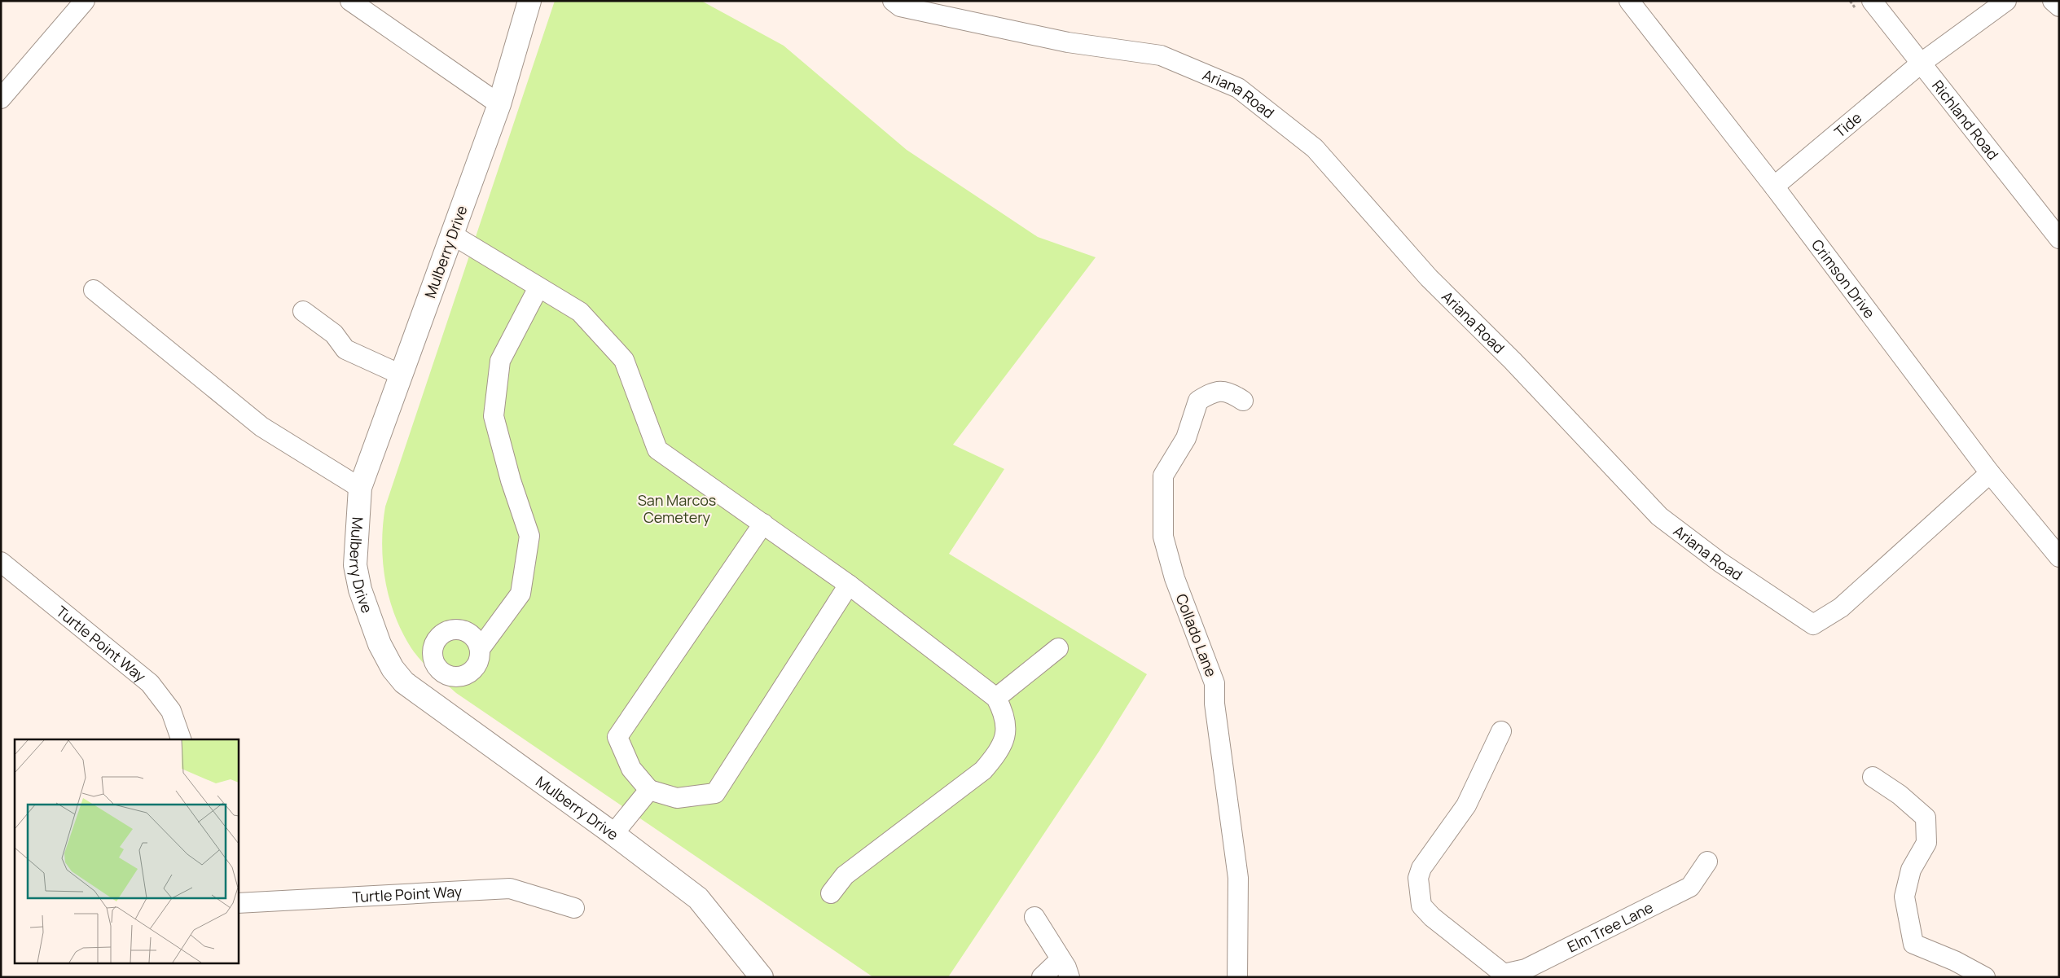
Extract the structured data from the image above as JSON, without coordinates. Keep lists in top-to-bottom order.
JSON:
{
  "streets": {
    "main road": ["Mulberry Drive"],
    "street": [
      "Ariana Road",
      "Richland Road",
      "Tide",
      "Crimson Drive",
      "Collado Lane",
      "Turtle Point Way",
      "Elm Tree Lane"
    ]
  },
  "crossings": [
    ["Ariana Road", "Crimson Drive"],
    ["Richland Road", "Tide"],
    ["Tide", "Crimson Drive"]
  ],
  "parks": ["San Marcos Cemetery"]
}
